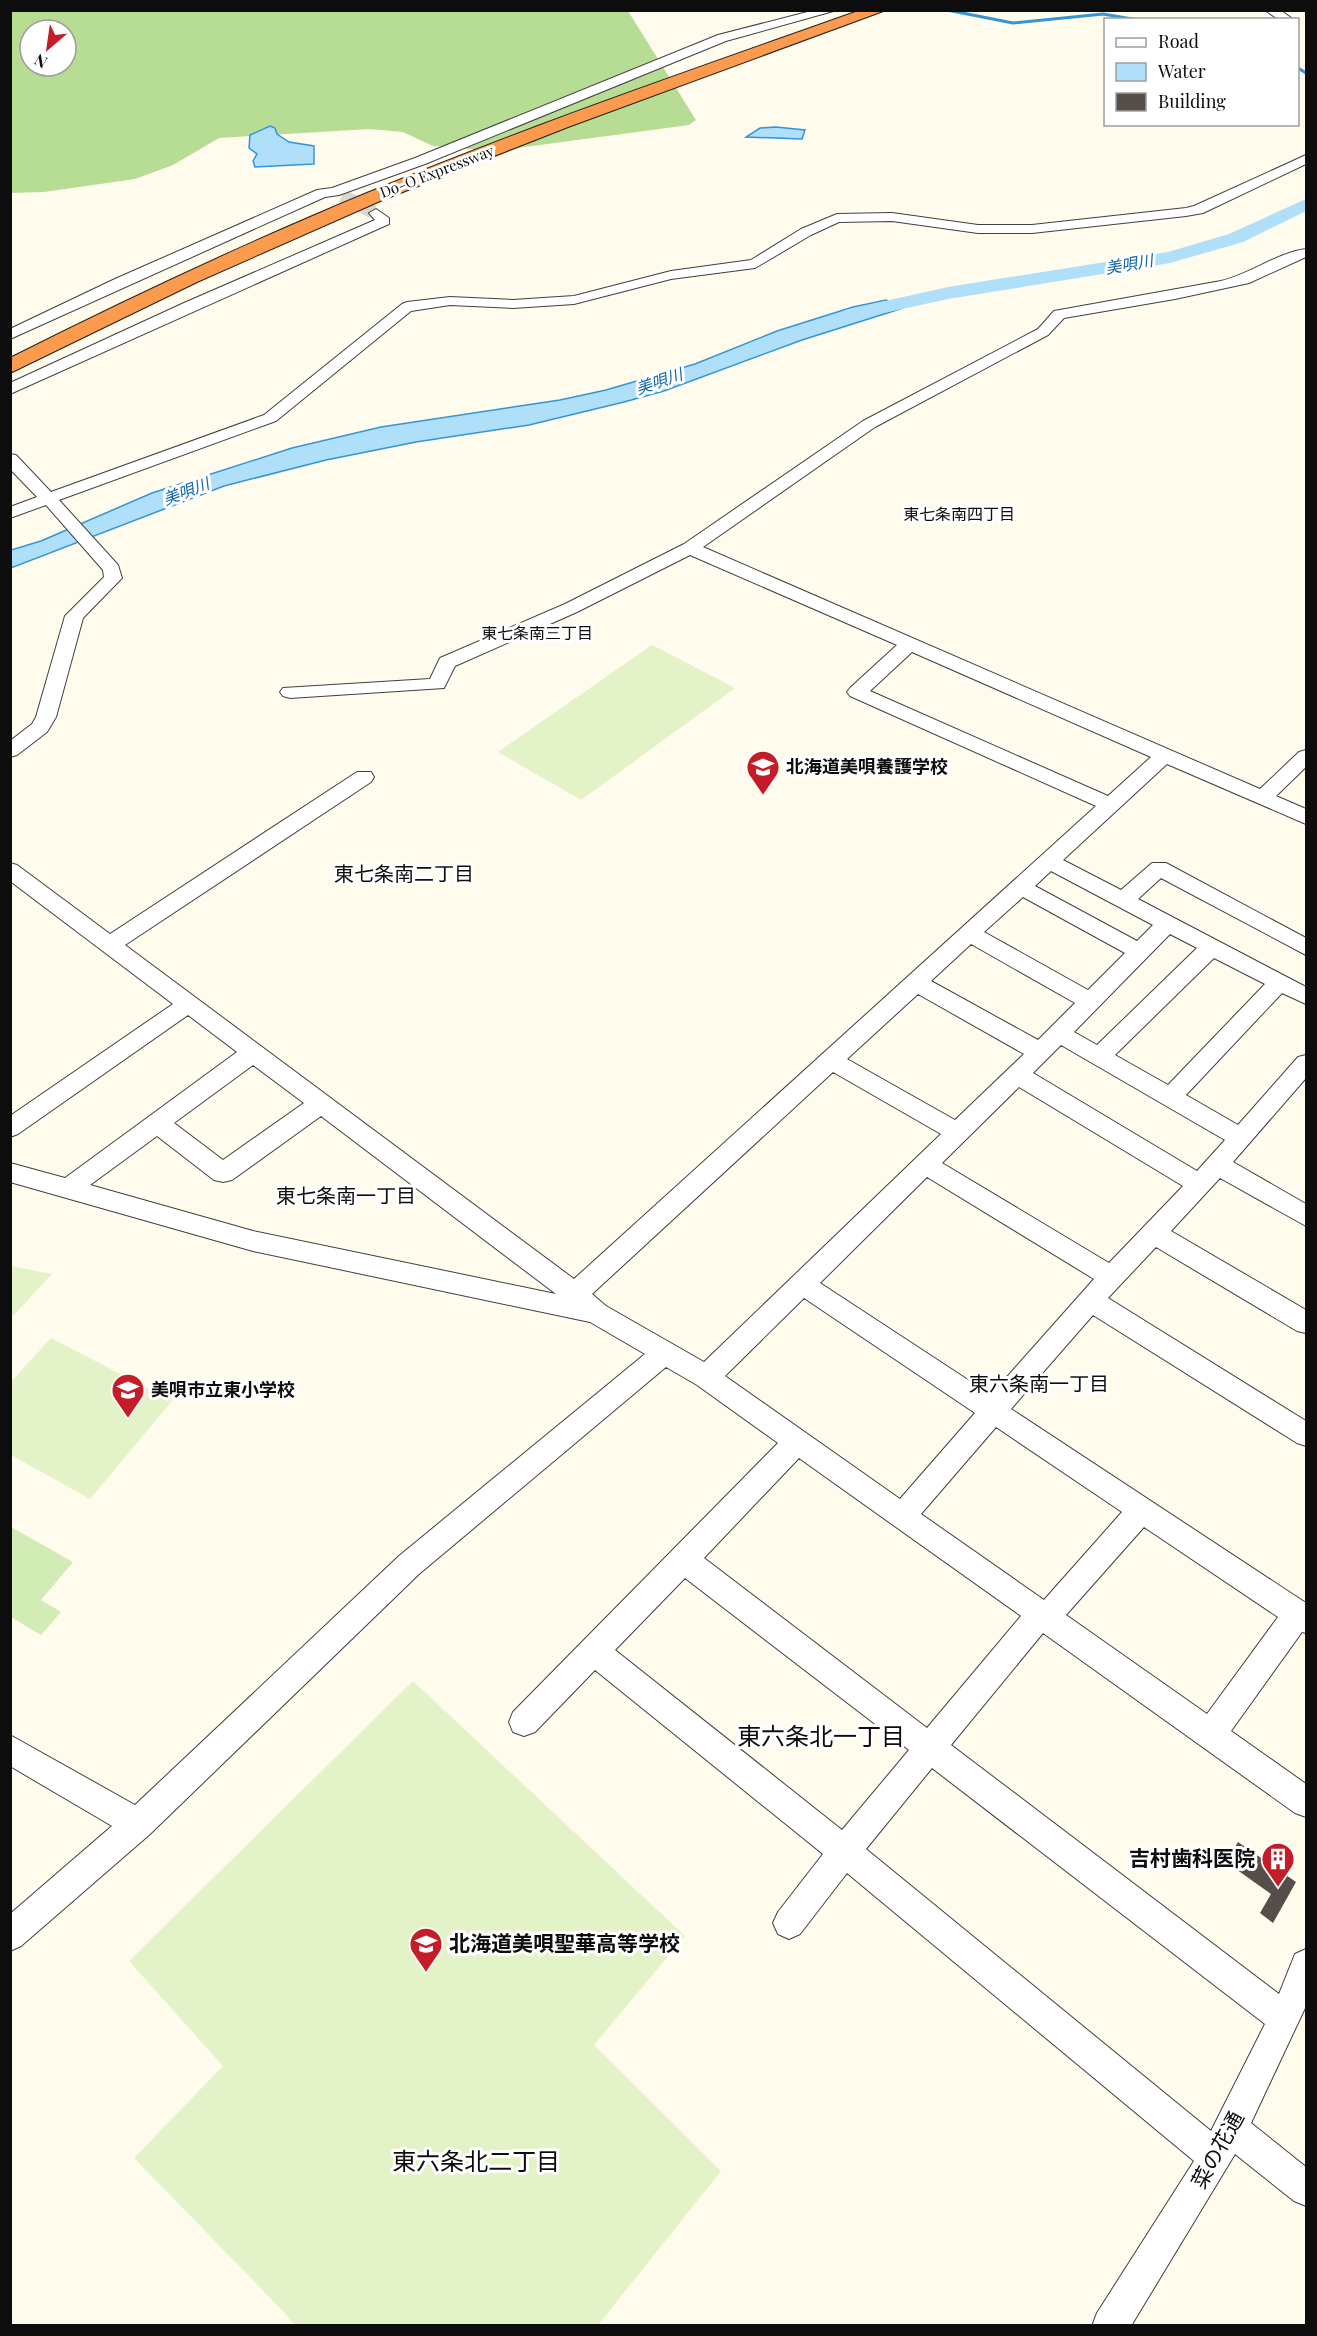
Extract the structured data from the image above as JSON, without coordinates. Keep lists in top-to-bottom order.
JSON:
{
  "streets": {
    "highway": ["Do-O Expressway"],
    "street": ["菜の花通"]
  },
  "districts": [
    "東七条南四丁目",
    "東七条南三丁目",
    "東七条南二丁目",
    "東七条南一丁目",
    "東六条南一丁目",
    "東六条北一丁目",
    "東六条北二丁目"
  ],
  "water": ["美唄川"],
  "places": {
    "school or university": ["北海道美唄養護学校", "美唄市立東小学校", "北海道美唄聖華高等学校"],
    "building": ["吉村歯科医院"]
  },
  "legend": ["Road", "Water", "Building"],
  "north": "bottom left"
}
